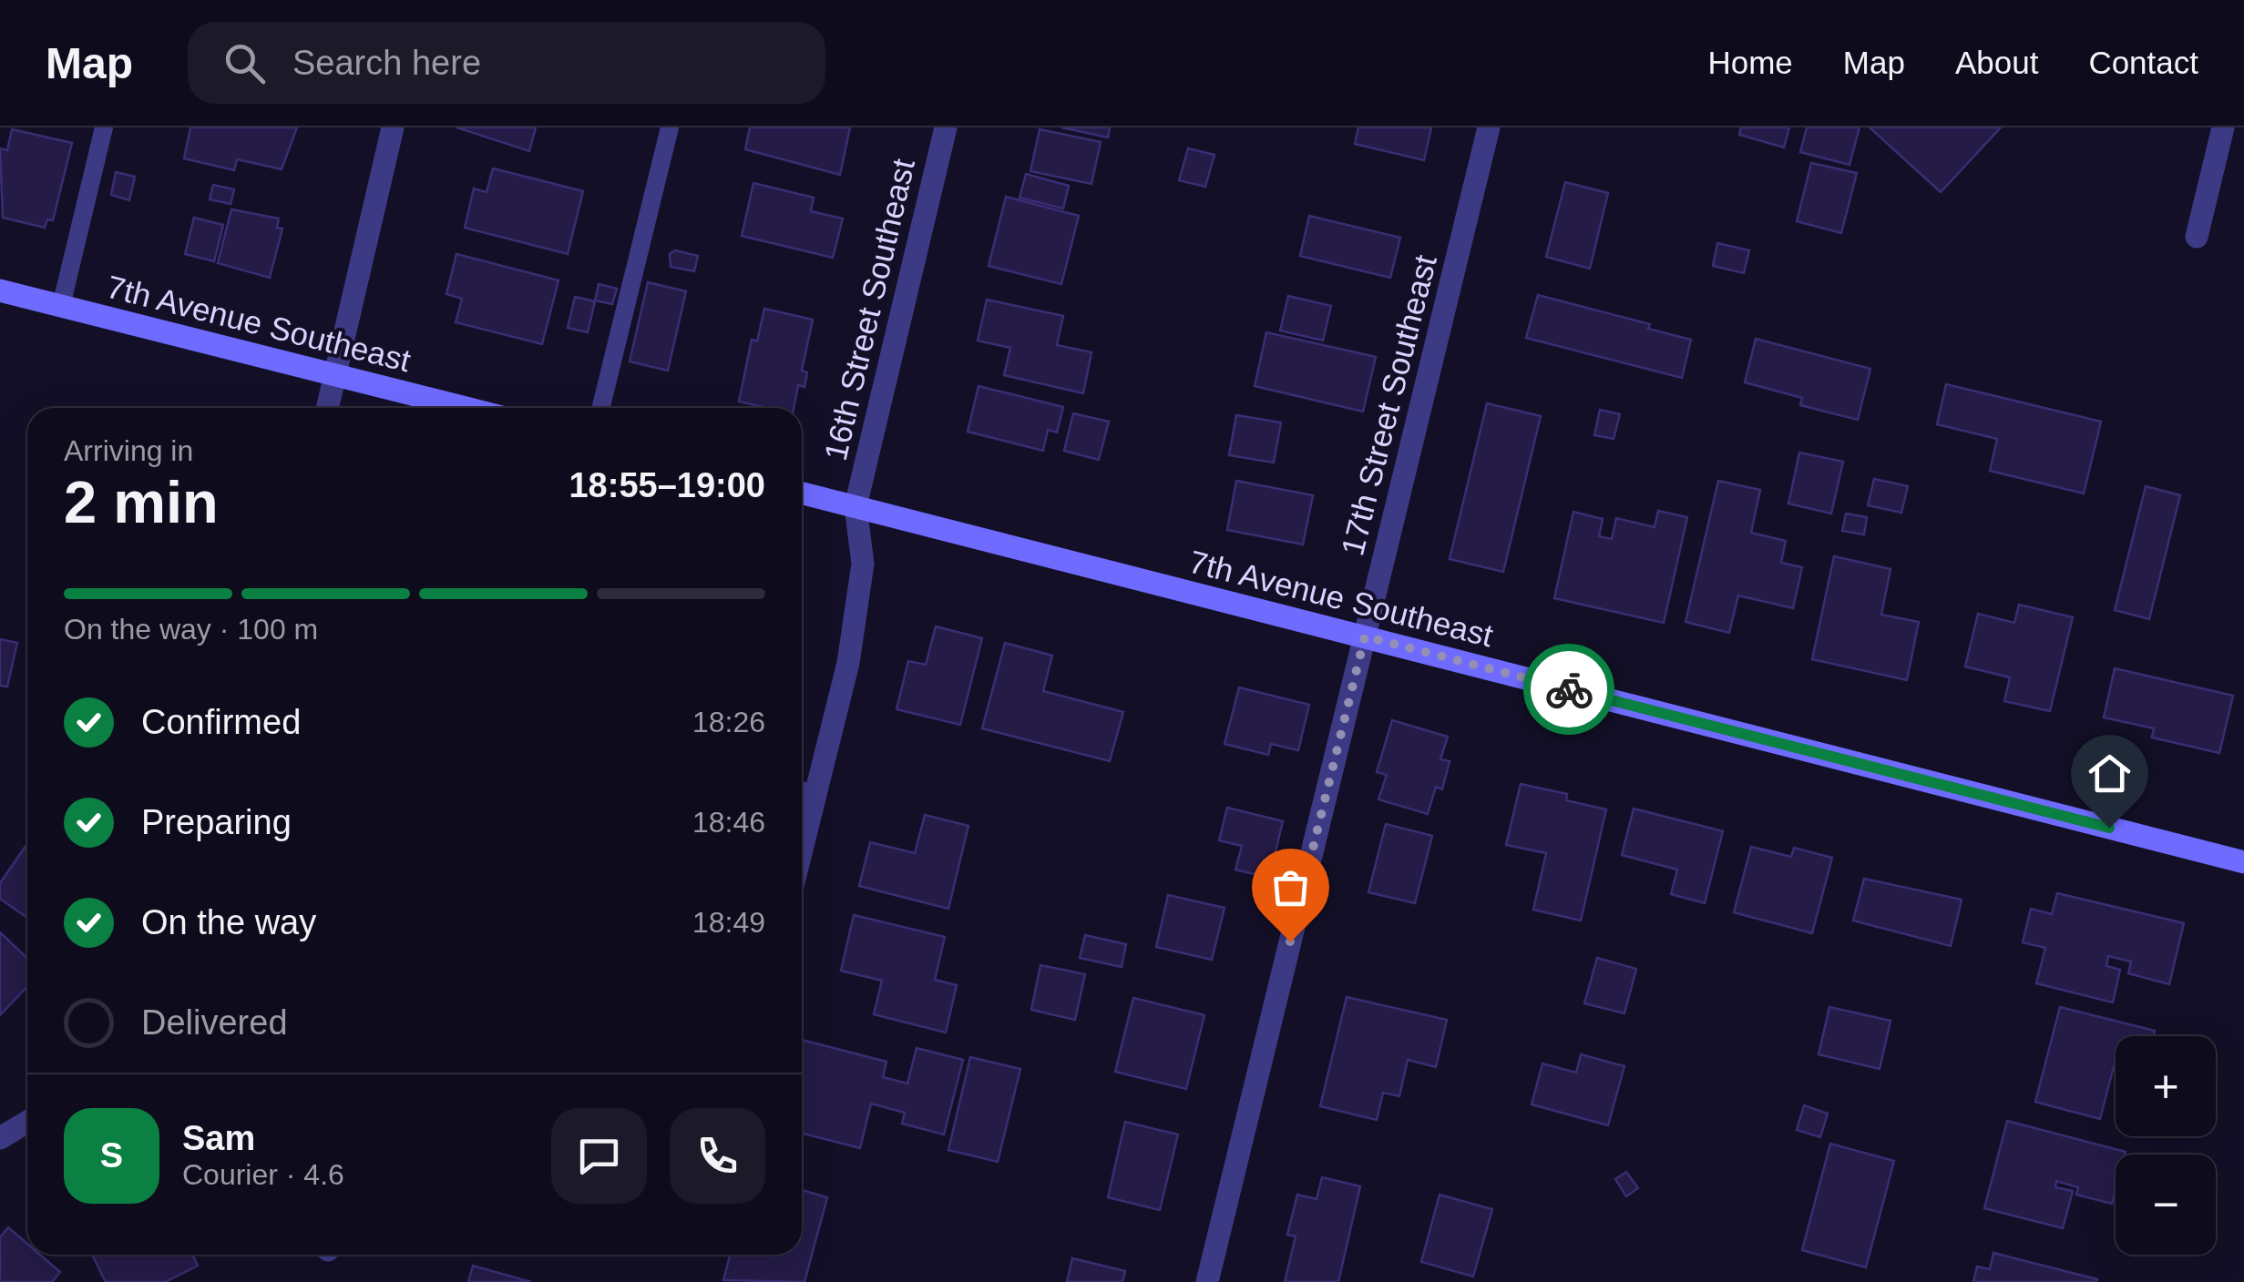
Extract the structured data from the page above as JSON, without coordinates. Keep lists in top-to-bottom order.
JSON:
{
  "streets": {
    "street": ["16th Street Southeast", "7th Avenue Southeast", "17th Street Southeast"]
  },
  "crossings": [
    ["16th Street Southeast", "7th Avenue Southeast"],
    ["7th Avenue Southeast", "17th Street Southeast"]
  ],
  "page": {
    "header": "Map",
    "search": "Search here",
    "nav": [
      "Home",
      "Map",
      "About",
      "Contact"
    ],
    "heading": ["2 min", "Arriving in", "18:55–19:00"],
    "panel": ["Sam", "Courier · 4.6"],
    "bar": "On the way · 100 m",
    "list": [
      ["Confirmed", "18:26"],
      ["Preparing", "18:46"],
      ["On the way", "18:49"],
      "Delivered"
    ],
    "map_buttons": ["+", "−"],
    "round": "S"
  }
}
